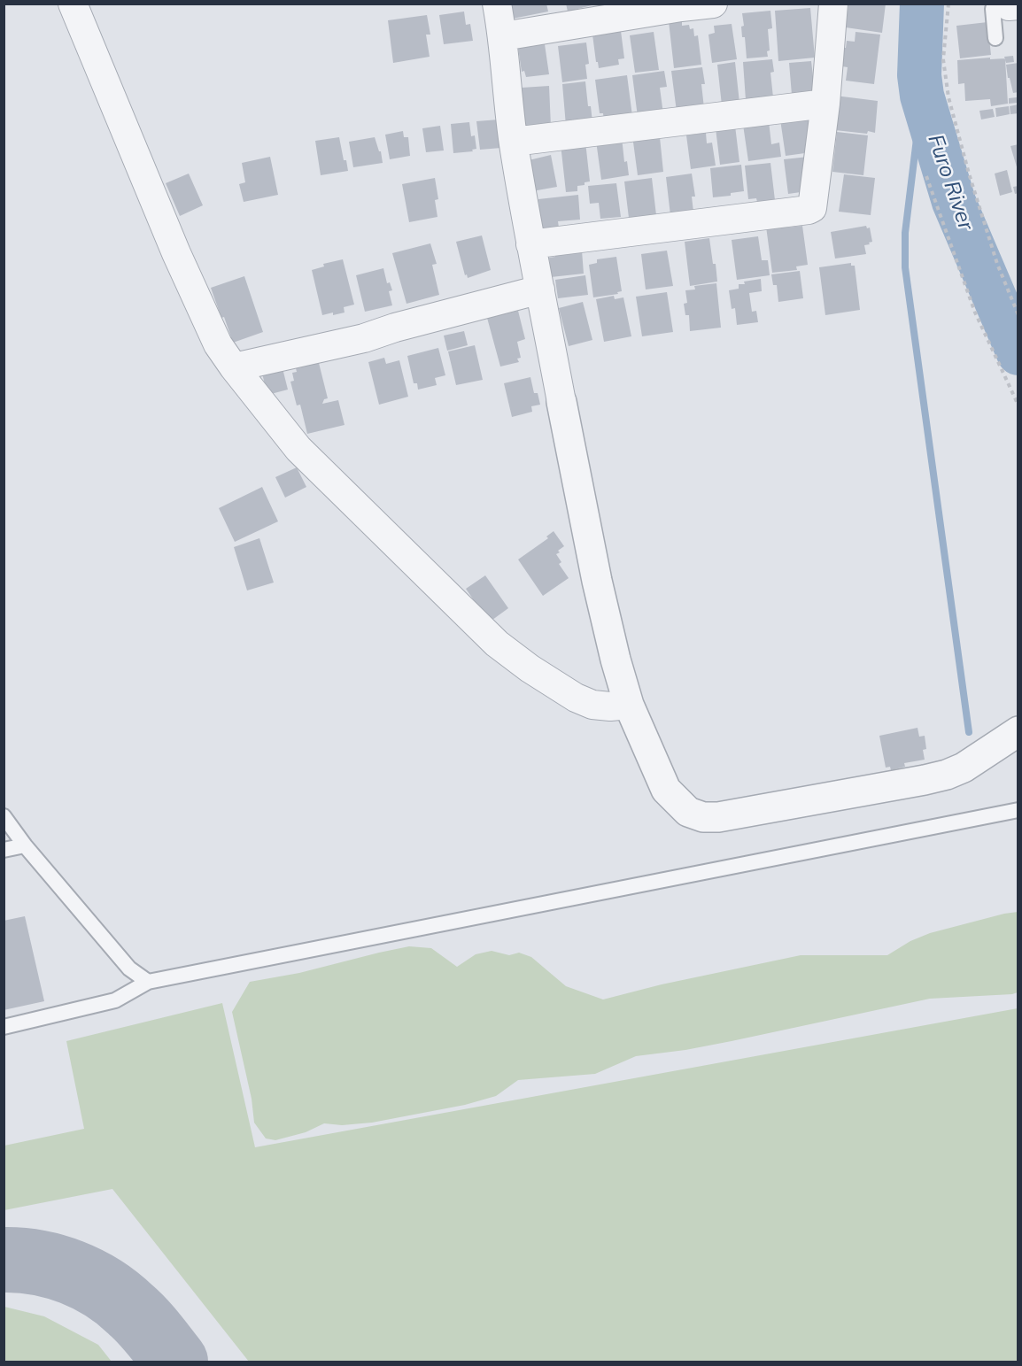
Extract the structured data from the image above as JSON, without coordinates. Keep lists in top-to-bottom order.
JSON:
{
  "water": ["Furo River"]
}
